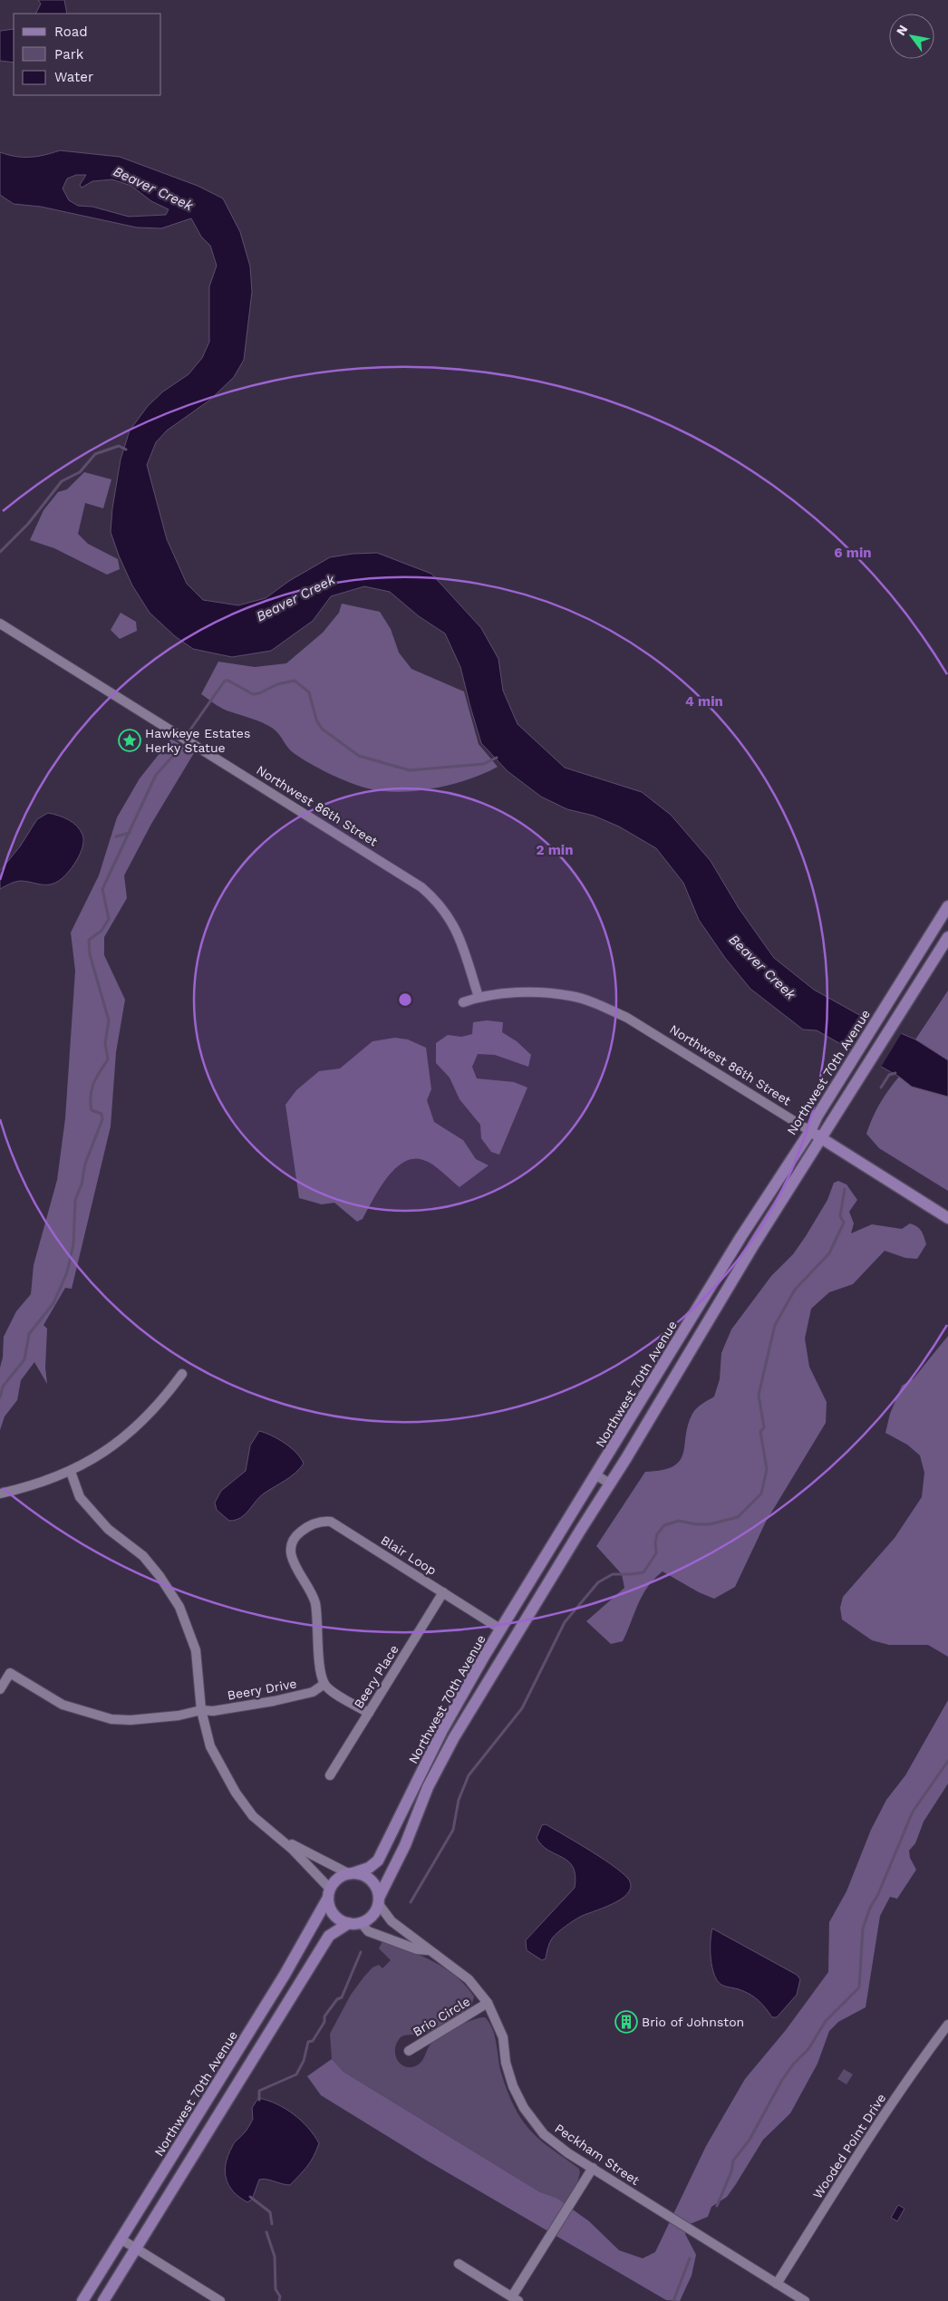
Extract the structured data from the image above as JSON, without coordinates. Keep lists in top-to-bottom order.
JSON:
{
  "streets": {
    "main road": ["Northwest 86th Street", "Northwest 70th Avenue"],
    "street": [
      "Blair Loop",
      "Beery Place",
      "Beery Drive",
      "Brio Circle",
      "Wooded Point Drive",
      "Peckham Street"
    ]
  },
  "crossings": [
    ["Northwest 86th Street", "Northwest 70th Avenue"],
    ["Northwest 70th Avenue", "Blair Loop"],
    ["Northwest 70th Avenue", "Peckham Street"],
    ["Blair Loop", "Beery Place"],
    ["Blair Loop", "Beery Drive"],
    ["Brio Circle", "Peckham Street"],
    ["Wooded Point Drive", "Peckham Street"]
  ],
  "water": ["Beaver Creek"],
  "places": {
    "place": ["Hawkeye Estates Herky Statue"],
    "building": ["Brio of Johnston"]
  },
  "legend": ["Road", "Park", "Water"],
  "north": "top left",
  "rings": ["6 min", "4 min", "2 min"]
}
